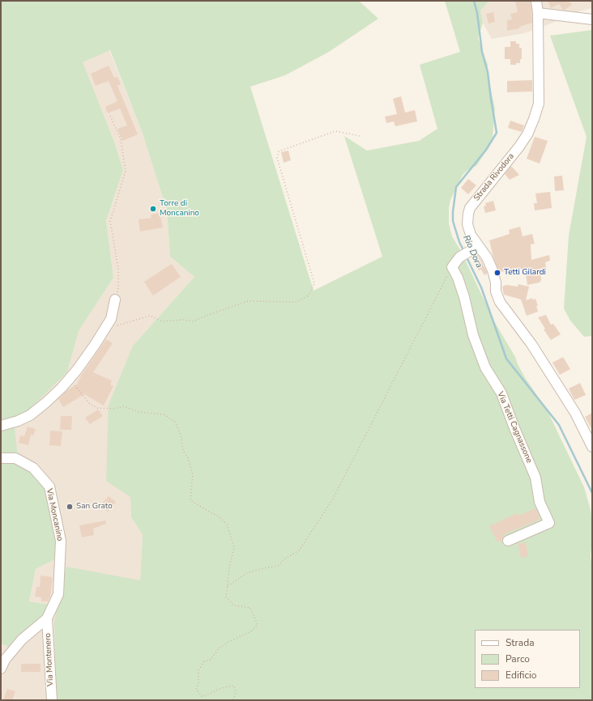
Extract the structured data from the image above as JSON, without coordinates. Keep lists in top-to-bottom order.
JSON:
{
  "streets": {
    "street": [
      "Strada Rivodora",
      "Via Tetti Cagnassone",
      "Via Moncanino",
      "Via Montenero"
    ]
  },
  "crossings": [
    ["Via Moncanino", "Via Montenero"]
  ],
  "water": ["Rio Dora"],
  "places": ["Torre di Moncanino", "Tetti Gilardi", "San Grato"],
  "legend": ["Strada", "Parco", "Edificio"]
}
